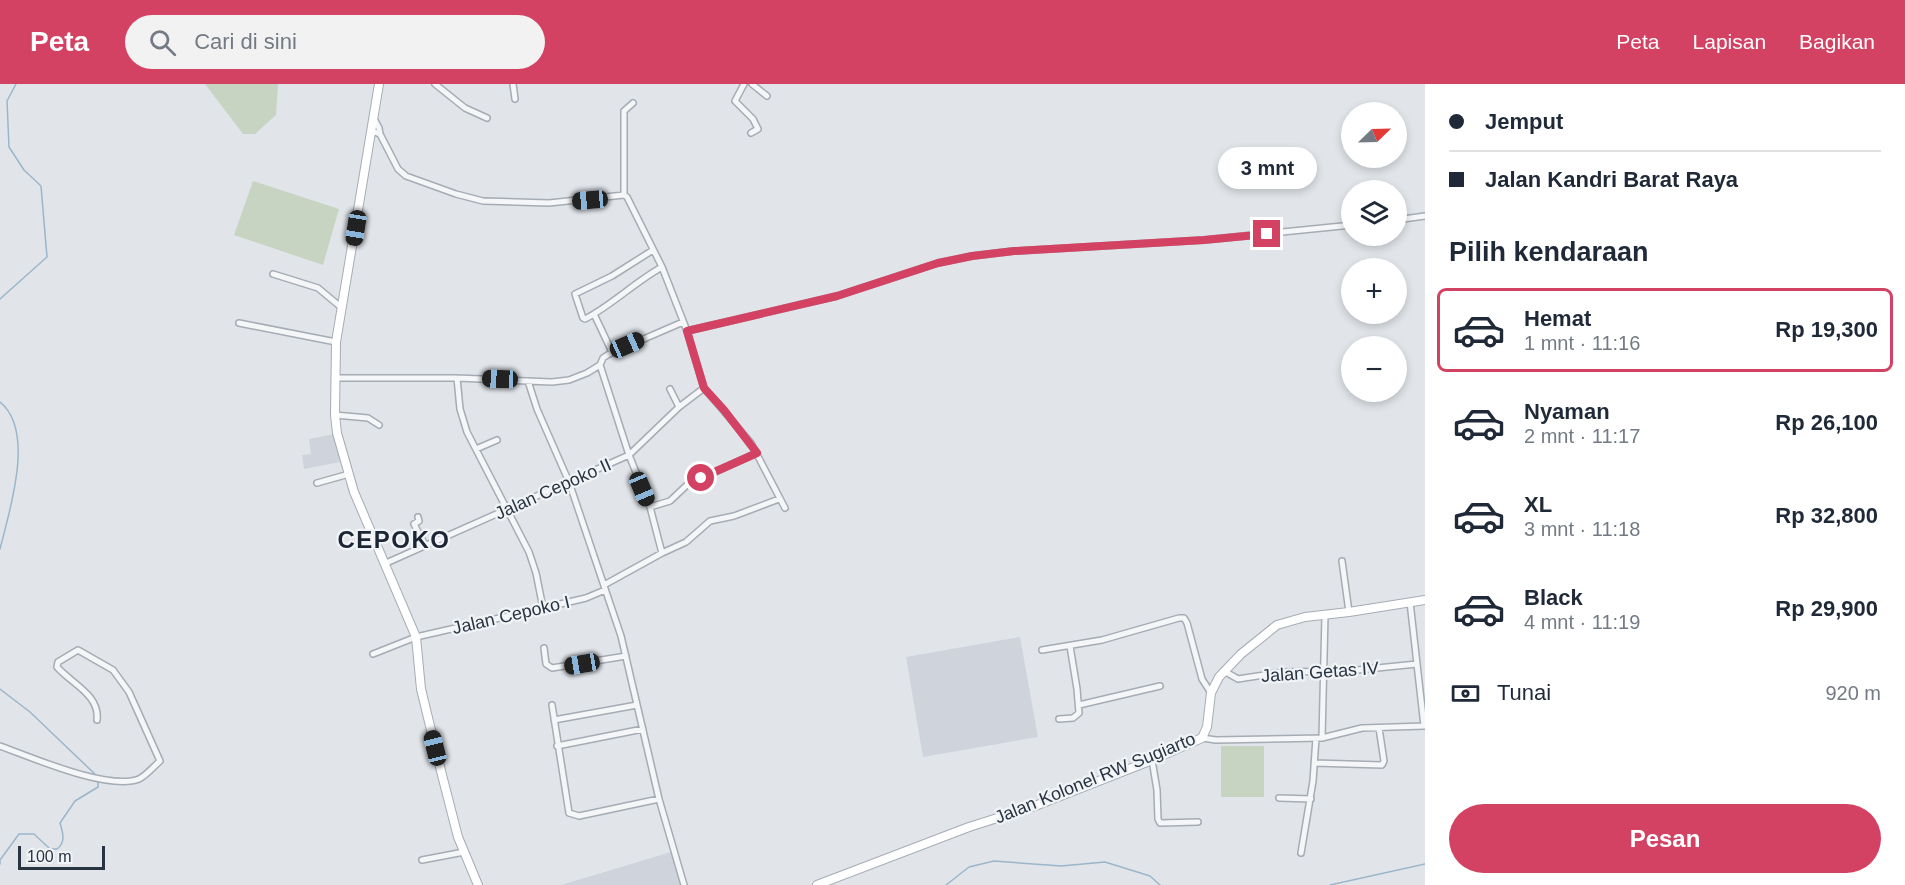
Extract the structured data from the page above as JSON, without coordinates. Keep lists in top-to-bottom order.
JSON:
{
  "streets": {
    "main road": ["Jalan Kolonel RW Sugiarto"],
    "street": ["Jalan Cepoko II", "Jalan Cepoko I", "Jalan Getas IV"]
  },
  "crossings": [
    ["Jalan Getas IV", "Jalan Kolonel RW Sugiarto"]
  ],
  "districts": ["CEPOKO"],
  "scale_bar": "100 m",
  "north": "top right",
  "page": {
    "header": "Peta",
    "search": "Cari di sini",
    "nav": ["Peta", "Lapisan", "Bagikan"],
    "banner": ["Jemput", "Jalan Kandri Barat Raya"],
    "map_buttons": ["+", "−"],
    "bubble": "3 mnt",
    "heading": "Pilih kendaraan",
    "list": [
      {
        "name": "Hemat",
        "note": "1 mnt · 11:16",
        "value": "Rp 19,300"
      },
      {
        "name": "Nyaman",
        "note": "2 mnt · 11:17",
        "value": "Rp 26,100"
      },
      {
        "name": "XL",
        "note": "3 mnt · 11:18",
        "value": "Rp 32,800"
      },
      {
        "name": "Black",
        "note": "4 mnt · 11:19",
        "value": "Rp 29,900"
      }
    ],
    "pay": ["Tunai", "920 m"],
    "buttons": "Pesan",
    "scale": "100 m"
  }
}
